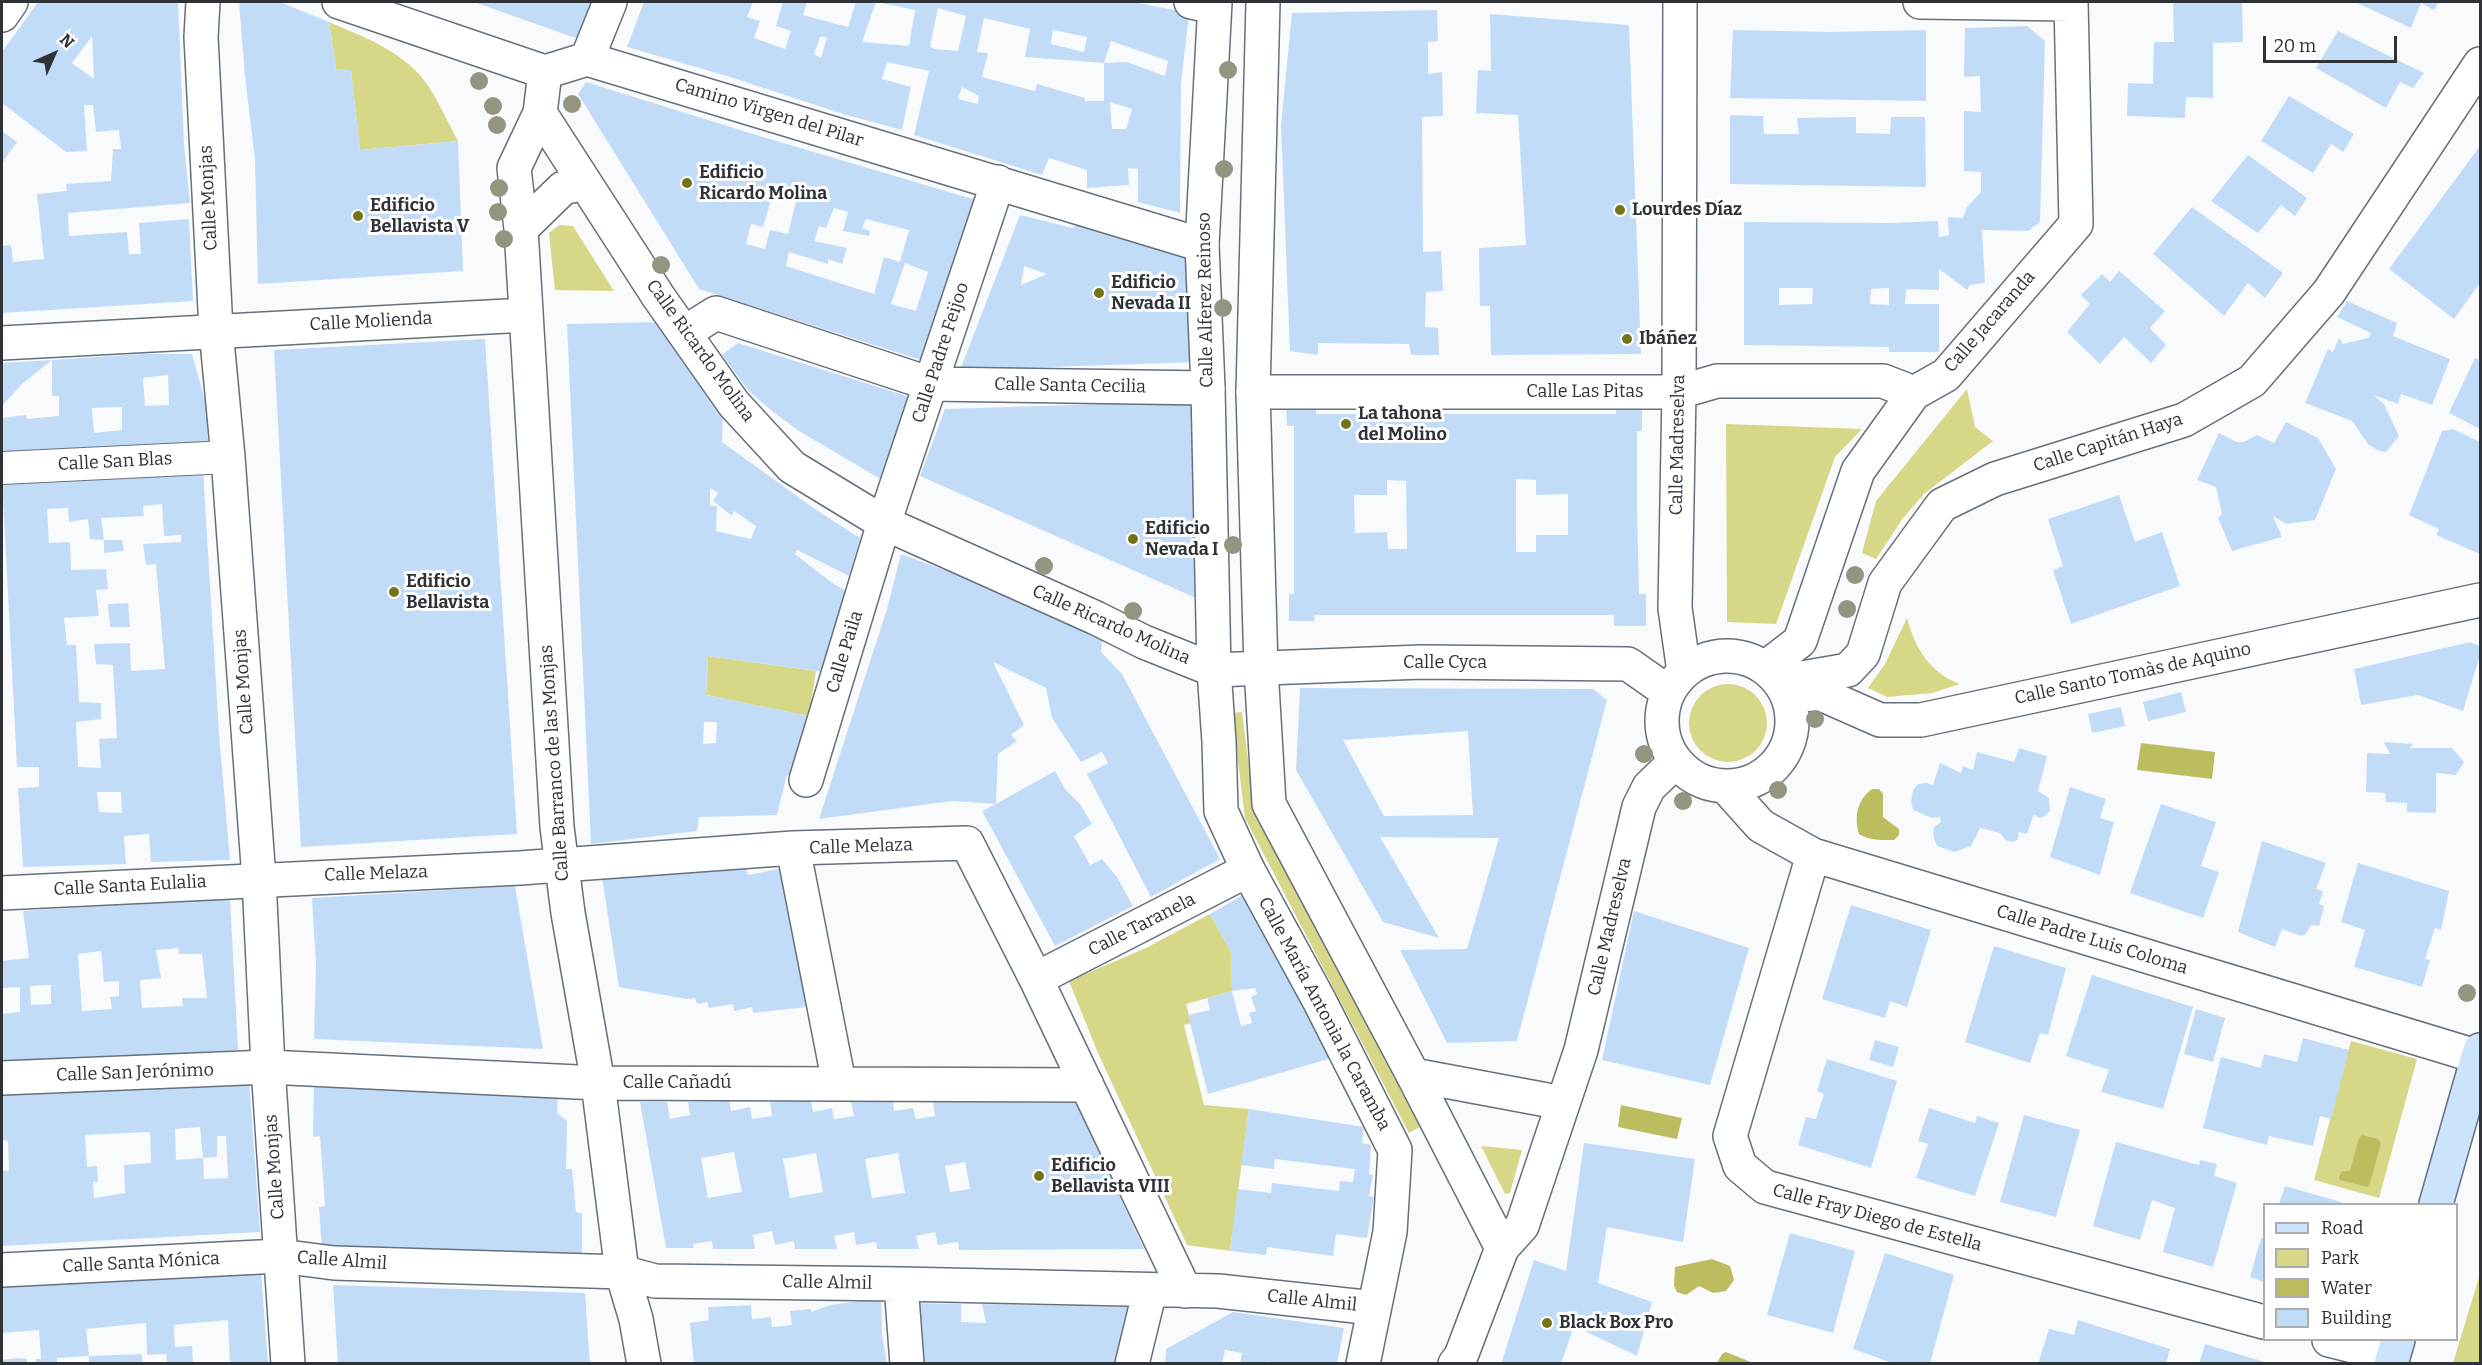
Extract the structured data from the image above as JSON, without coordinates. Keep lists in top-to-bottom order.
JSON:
{
  "streets": {
    "street": [
      "Camino Virgen del Pilar",
      "Calle Monjas",
      "Calle Alferez Reinoso",
      "Calle Molienda",
      "Calle Jacaranda",
      "Calle Ricardo Molina",
      "Calle Padre Feijoo",
      "Calle Santa Cecilia",
      "Calle Las Pitas",
      "Calle Capitán Haya",
      "Calle Madreselva",
      "Calle San Blas",
      "Calle Paila",
      "Calle Cyca",
      "Calle Santo Tomàs de Aquino",
      "Calle Barranco de las Monjas",
      "Calle Melaza",
      "Calle Santa Eulalia",
      "Calle Taranela",
      "Calle Padre Luis Coloma",
      "Calle María Antonia la Caramba",
      "Calle San Jerónimo",
      "Calle Cañadú",
      "Calle Fray Diego de Estella",
      "Calle Almil",
      "Calle Santa Mónica"
    ]
  },
  "crossings": [
    ["Camino Virgen del Pilar", "Calle Alferez Reinoso"],
    ["Camino Virgen del Pilar", "Calle Padre Feijoo"],
    ["Calle Monjas", "Calle Molienda"],
    ["Calle Monjas", "Calle San Blas"],
    ["Calle Monjas", "Calle Melaza"],
    ["Calle Monjas", "Calle Santa Eulalia"],
    ["Calle Monjas", "Calle San Jerónimo"],
    ["Calle Monjas", "Calle Cañadú"],
    ["Calle Monjas", "Calle Almil"],
    ["Calle Monjas", "Calle Santa Mónica"],
    ["Calle Alferez Reinoso", "Calle Ricardo Molina"],
    ["Calle Alferez Reinoso", "Calle Santa Cecilia"],
    ["Calle Alferez Reinoso", "Calle Cyca"],
    ["Calle Alferez Reinoso", "Calle María Antonia la Caramba"],
    ["Calle Molienda", "Calle Barranco de las Monjas"],
    ["Calle Jacaranda", "Calle Las Pitas"],
    ["Calle Jacaranda", "Calle Capitán Haya"],
    ["Calle Jacaranda", "Calle Madreselva"],
    ["Calle Jacaranda", "Calle Cyca"],
    ["Calle Jacaranda", "Calle Santo Tomàs de Aquino"],
    ["Calle Jacaranda", "Calle Padre Luis Coloma"],
    ["Calle Ricardo Molina", "Calle Padre Feijoo"],
    ["Calle Ricardo Molina", "Calle Santa Cecilia"],
    ["Calle Ricardo Molina", "Calle Paila"],
    ["Calle Ricardo Molina", "Calle Cyca"],
    ["Calle Ricardo Molina", "Calle Barranco de las Monjas"],
    ["Calle Ricardo Molina", "Calle María Antonia la Caramba"],
    ["Calle Padre Feijoo", "Calle Santa Cecilia"],
    ["Calle Padre Feijoo", "Calle Paila"],
    ["Calle Las Pitas", "Calle Madreselva"],
    ["Calle Capitán Haya", "Calle Madreselva"],
    ["Calle Capitán Haya", "Calle Cyca"],
    ["Calle Capitán Haya", "Calle Santo Tomàs de Aquino"],
    ["Calle Capitán Haya", "Calle Padre Luis Coloma"],
    ["Calle Madreselva", "Calle Cyca"],
    ["Calle Madreselva", "Calle Santo Tomàs de Aquino"],
    ["Calle Madreselva", "Calle Padre Luis Coloma"],
    ["Calle Cyca", "Calle Santo Tomàs de Aquino"],
    ["Calle Cyca", "Calle Padre Luis Coloma"],
    ["Calle Cyca", "Calle María Antonia la Caramba"],
    ["Calle Santo Tomàs de Aquino", "Calle Padre Luis Coloma"],
    ["Calle Barranco de las Monjas", "Calle Melaza"],
    ["Calle Barranco de las Monjas", "Calle Cañadú"],
    ["Calle Barranco de las Monjas", "Calle Almil"],
    ["Calle Melaza", "Calle Santa Eulalia"],
    ["Calle Melaza", "Calle Taranela"],
    ["Calle Melaza", "Calle Cañadú"],
    ["Calle Melaza", "Calle Almil"],
    ["Calle Taranela", "Calle María Antonia la Caramba"],
    ["Calle Padre Luis Coloma", "Calle Fray Diego de Estella"],
    ["Calle María Antonia la Caramba", "Calle Almil"],
    ["Calle San Jerónimo", "Calle Cañadú"],
    ["Calle Almil", "Calle Santa Mónica"]
  ],
  "places": [
    "Edificio Ricardo Molina",
    "Lourdes Díaz",
    "Edificio Bellavista V",
    "Edificio Nevada II",
    "Ibáñez",
    "La tahona del Molino",
    "Edificio Nevada I",
    "Edificio Bellavista",
    "Edificio Bellavista VIII",
    "Black Box Pro"
  ],
  "legend": [
    "Road",
    "Park",
    "Water",
    "Building"
  ],
  "scale_bar": "20 m",
  "north": "top right"
}
